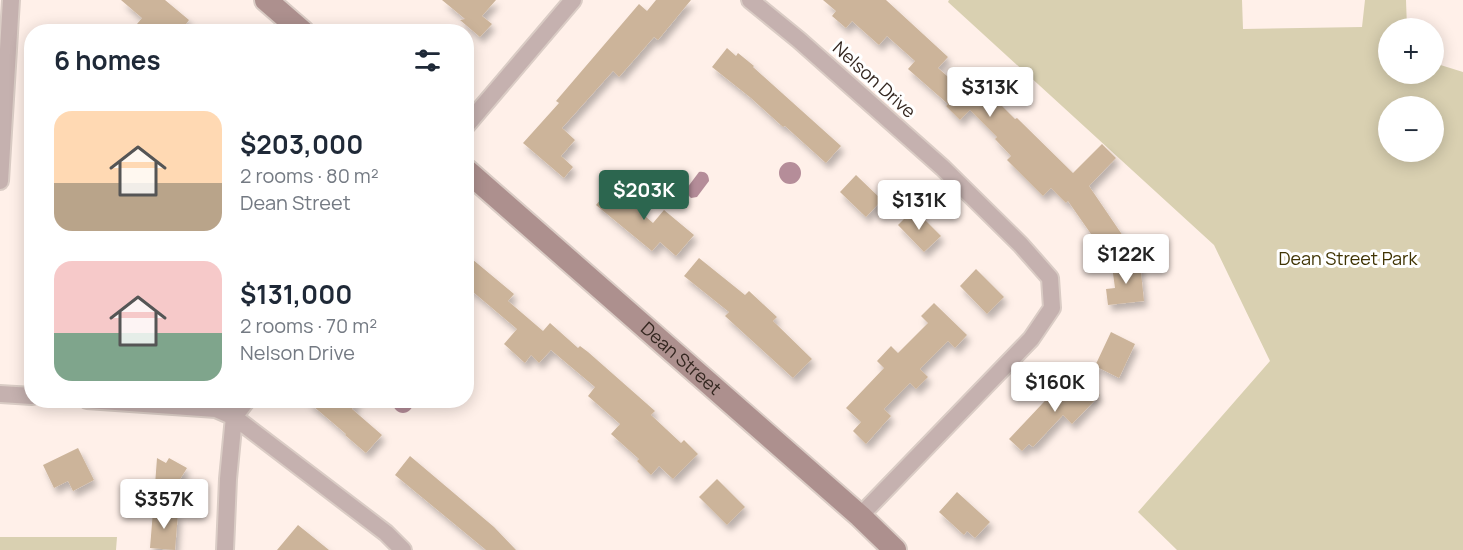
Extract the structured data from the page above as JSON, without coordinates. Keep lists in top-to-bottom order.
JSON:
{
  "streets": {
    "street": ["Nelson Drive", "Dean Street"]
  },
  "crossings": [
    ["Nelson Drive", "Dean Street"]
  ],
  "parks": ["Dean Street Park"],
  "page": {
    "map_buttons": ["+", "−"],
    "heading": "6 homes",
    "price": [
      "$313K",
      "$203K",
      "$131K",
      "$122K",
      "$160K",
      "$357K"
    ],
    "list": [
      {
        "name": "$203,000",
        "note": "2 rooms · 80 m² · Dean Street"
      },
      {
        "name": "$131,000",
        "note": "2 rooms · 70 m² · Nelson Drive"
      }
    ]
  }
}
